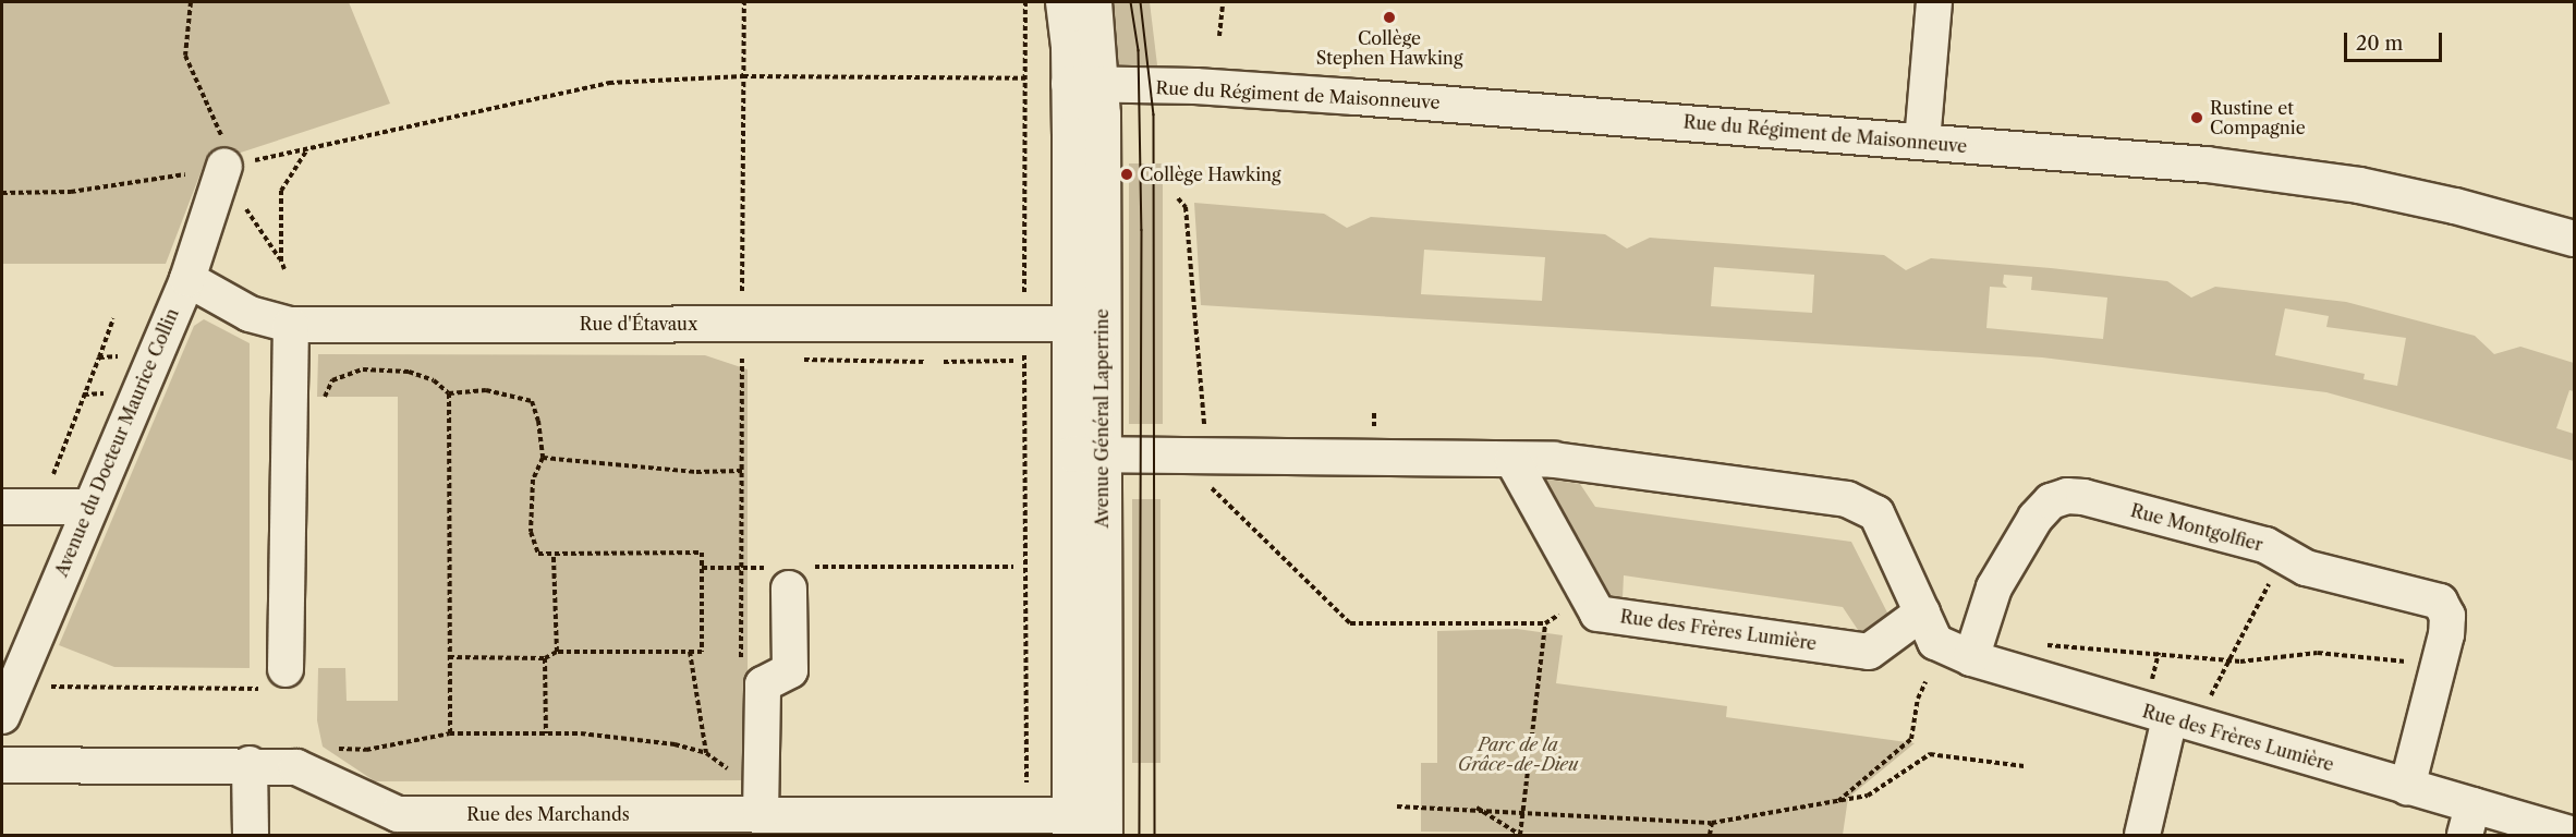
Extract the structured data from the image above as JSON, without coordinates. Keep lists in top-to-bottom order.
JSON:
{
  "streets": {
    "street": [
      "Rue du Régiment de Maisonneuve",
      "Rue d'Étavaux",
      "Avenue Général Laperrine",
      "Avenue du Docteur Maurice Collin",
      "Rue Montgolfier",
      "Rue des Frères Lumière",
      "Rue des Marchands"
    ]
  },
  "crossings": [
    ["Rue du Régiment de Maisonneuve", "Avenue Général Laperrine"],
    ["Rue d'Étavaux", "Avenue Général Laperrine"],
    ["Rue d'Étavaux", "Avenue du Docteur Maurice Collin"],
    ["Avenue Général Laperrine", "Rue des Frères Lumière"],
    ["Avenue Général Laperrine", "Rue des Marchands"],
    ["Rue Montgolfier", "Rue des Frères Lumière"]
  ],
  "parks": ["Parc de la Grâce-de-Dieu"],
  "places": ["Collège Stephen Hawking", "Rustine et Compagnie", "Collège Hawking"],
  "scale_bar": "20 m"
}
